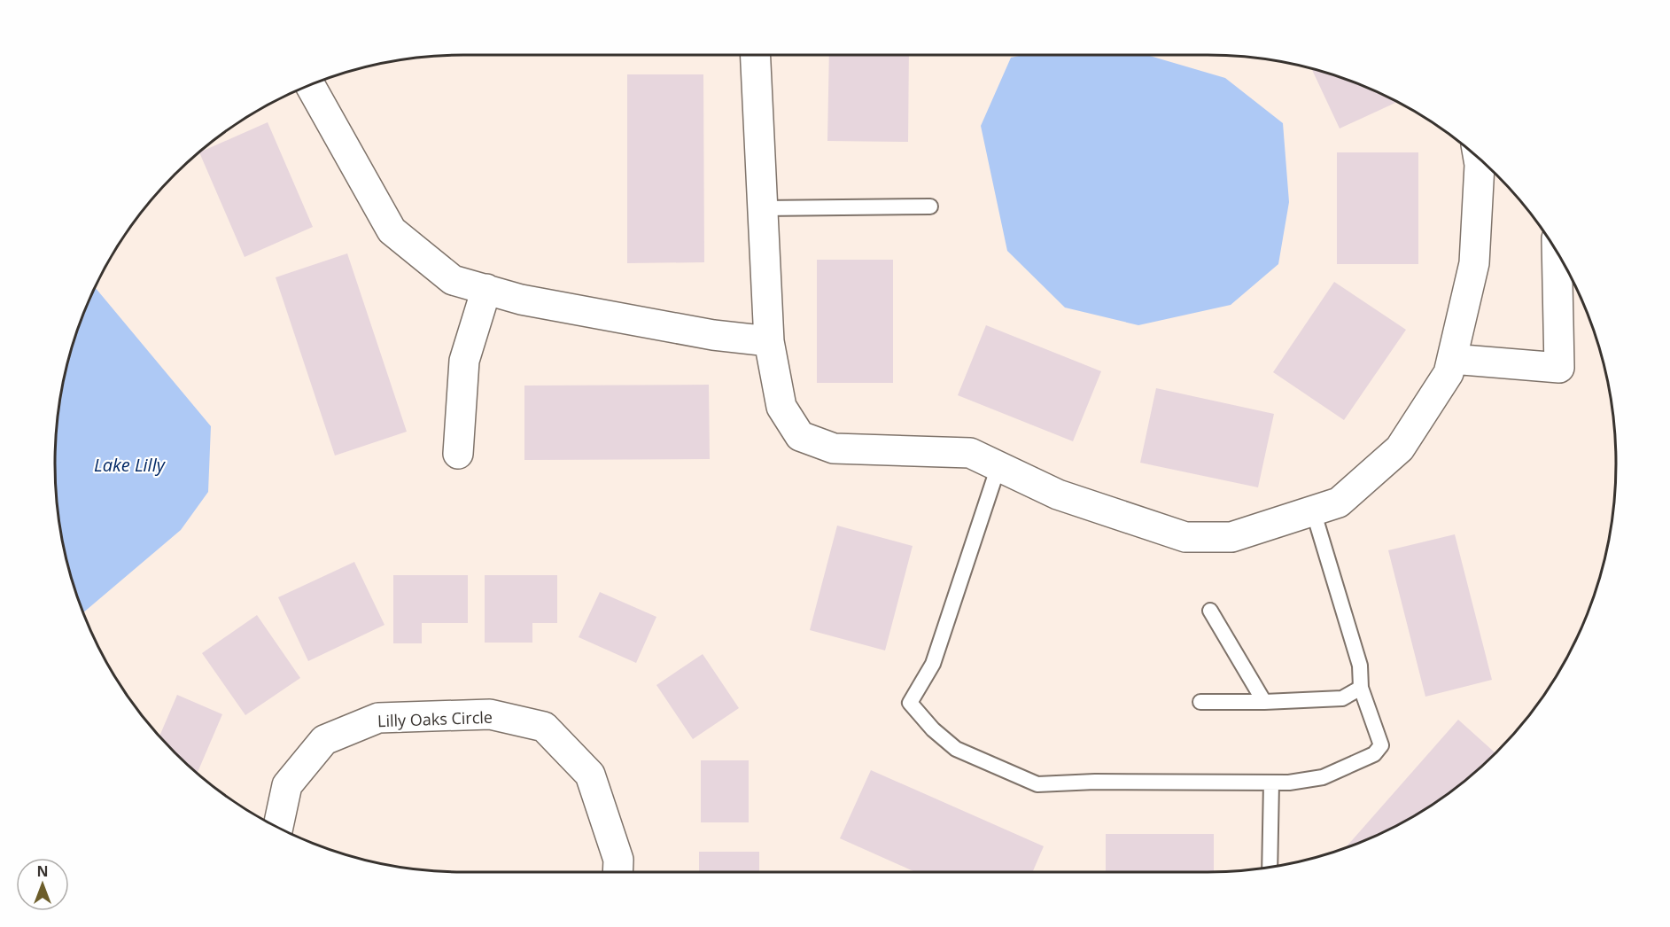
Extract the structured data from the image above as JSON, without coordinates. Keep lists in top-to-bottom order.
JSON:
{
  "streets": {
    "street": ["Lilly Oaks Circle"]
  },
  "water": ["Lake Lilly"],
  "north": "top"
}
